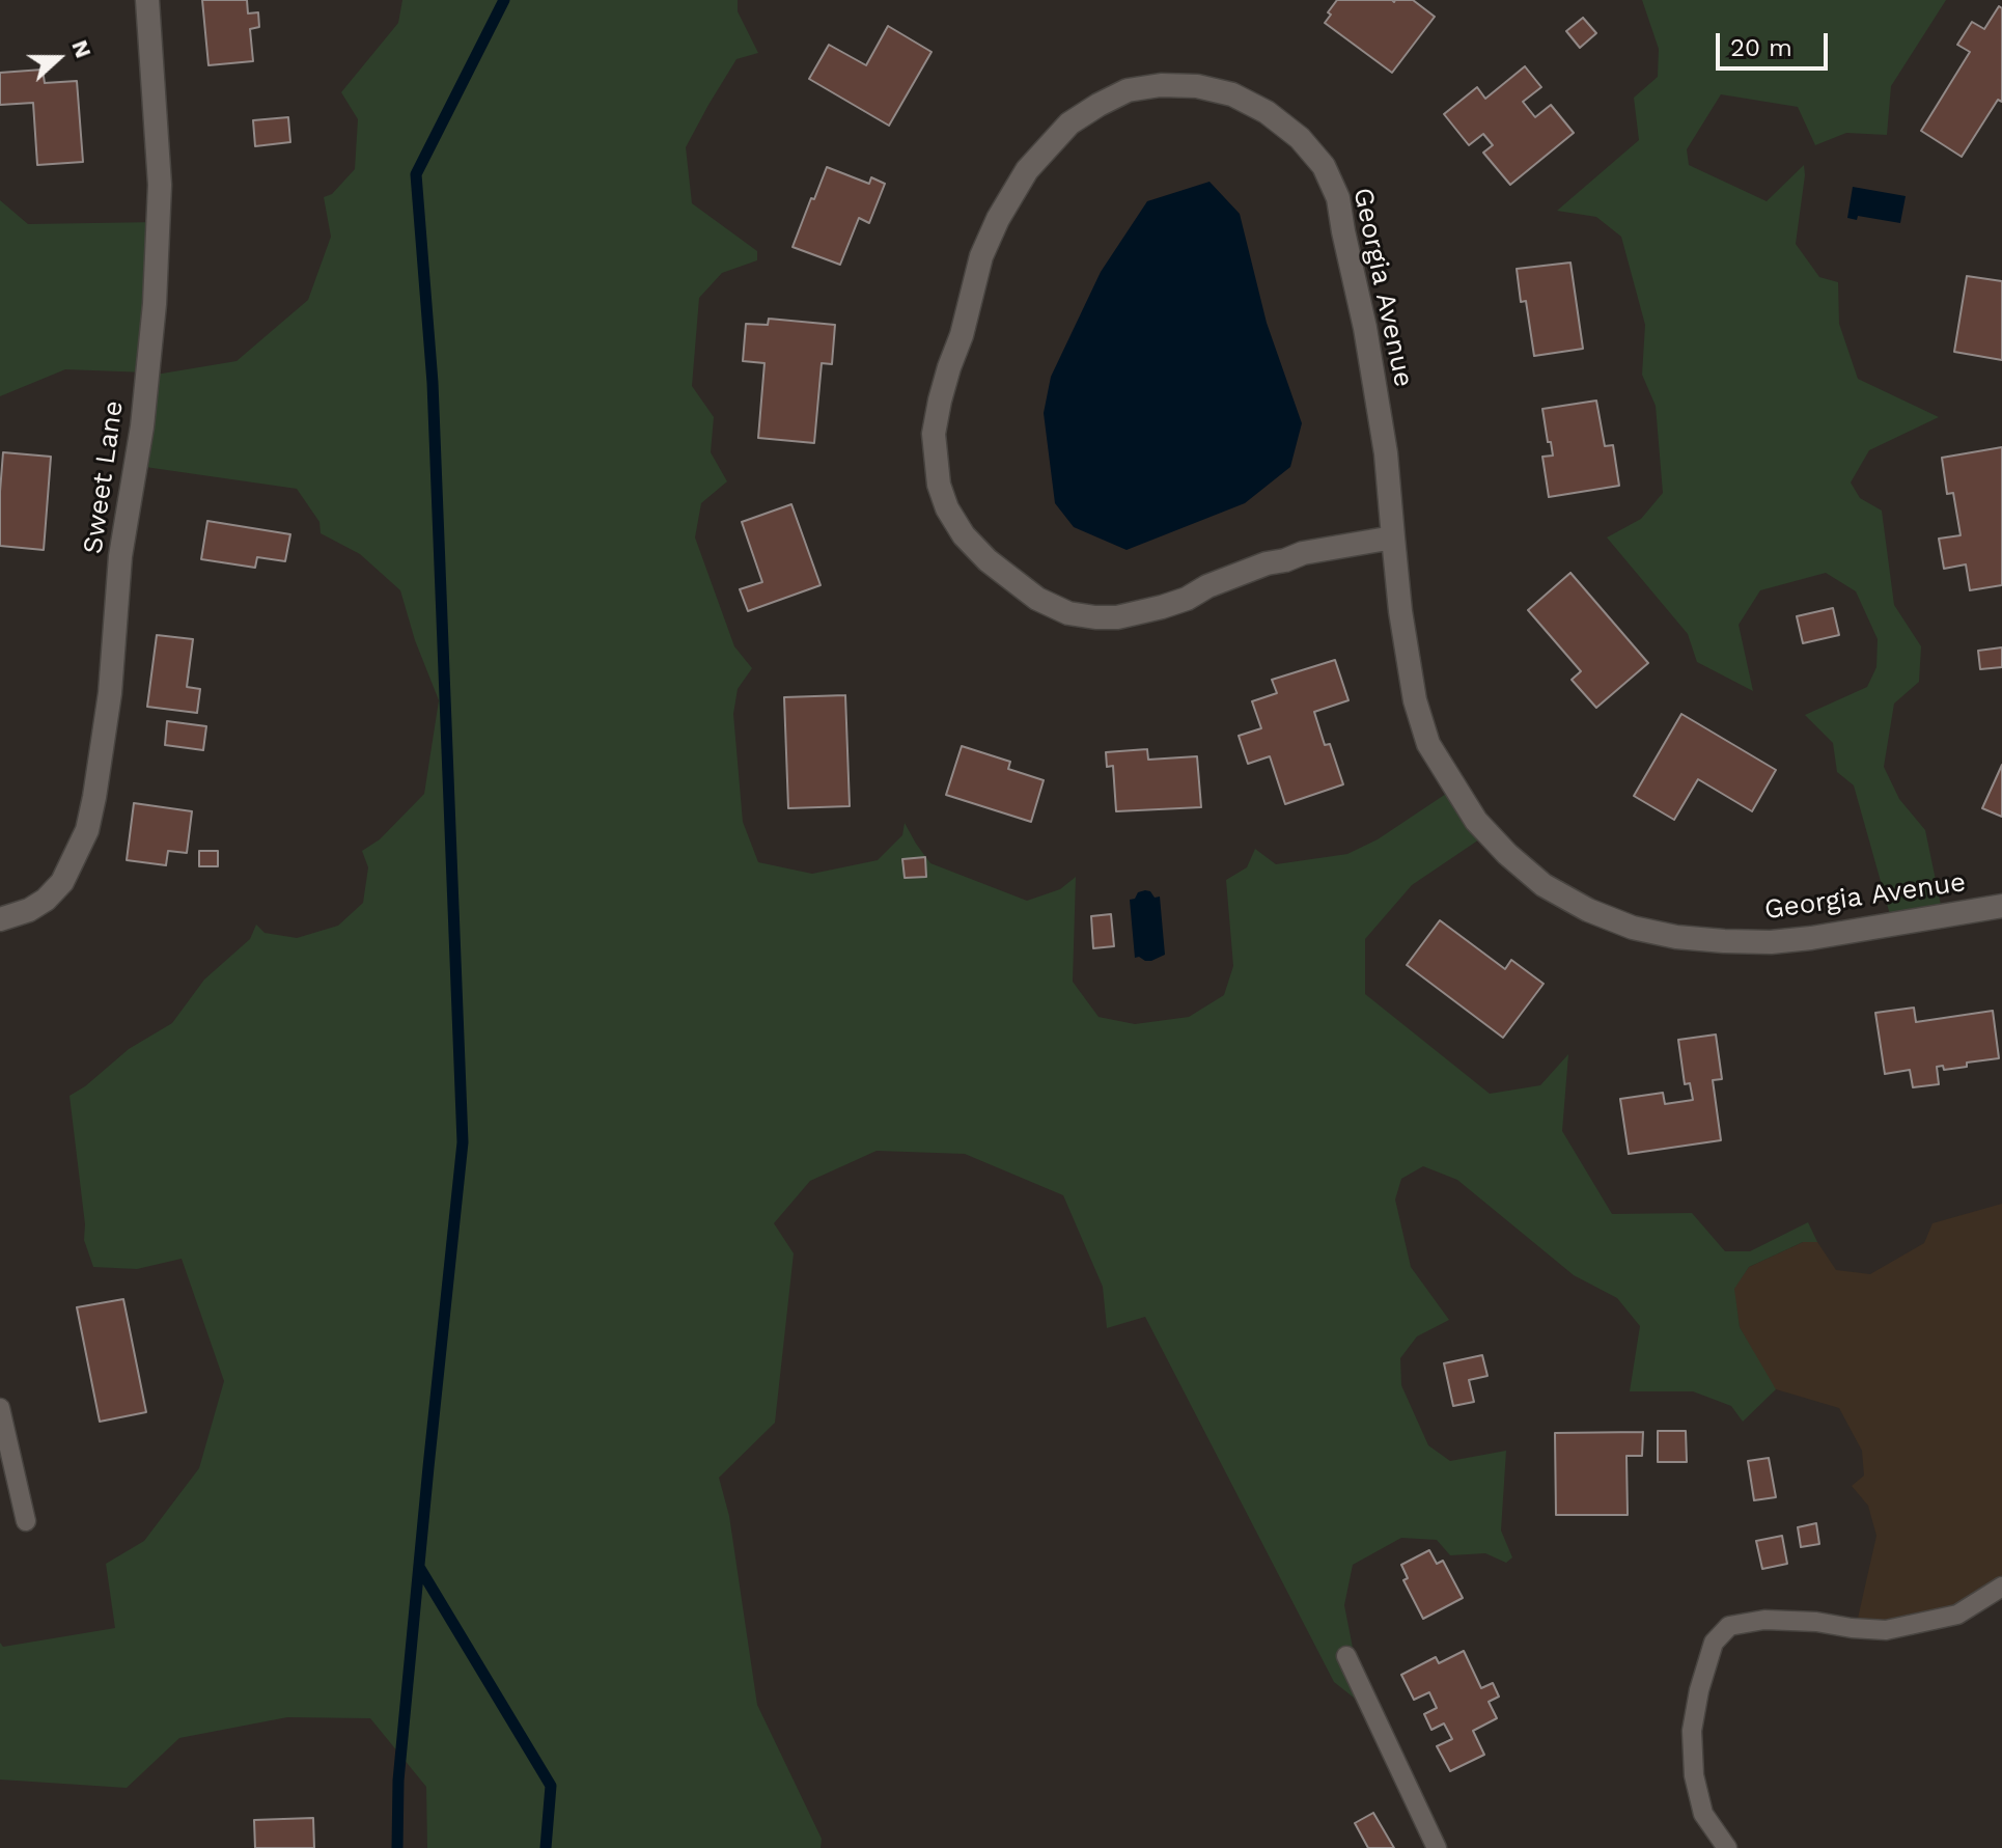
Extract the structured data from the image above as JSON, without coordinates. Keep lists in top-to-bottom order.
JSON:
{
  "streets": {
    "street": ["Georgia Avenue", "Sweet Lane"]
  },
  "scale_bar": "20 m",
  "north": "right"
}
